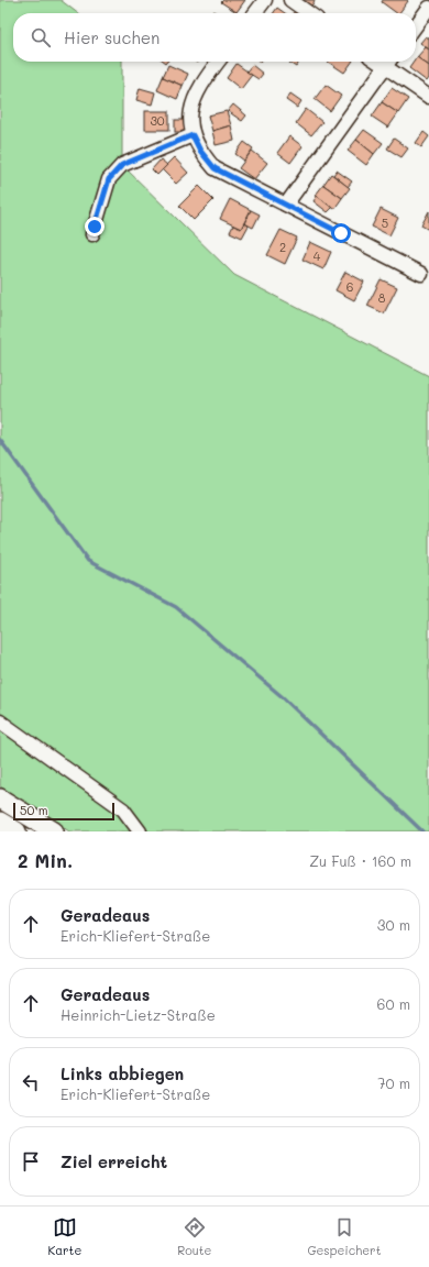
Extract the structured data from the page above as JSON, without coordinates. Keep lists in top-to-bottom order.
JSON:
{
  "house_numbers": [
    "30",
    "5",
    "2",
    "4",
    "6",
    "8"
  ],
  "scale_bar": "50 m",
  "page": {
    "search": "Hier suchen",
    "scale": "50 m",
    "heading": ["2 Min.", "Zu Fuß · 160 m"],
    "list": [
      ["Geradeaus", "Erich-Kliefert-Straße", "30 m"],
      ["Geradeaus", "Heinrich-Lietz-Straße", "60 m"],
      ["Links abbiegen", "Erich-Kliefert-Straße", "70 m"],
      "Ziel erreicht"
    ],
    "nav": ["Karte", "Route", "Gespeichert"]
  }
}
